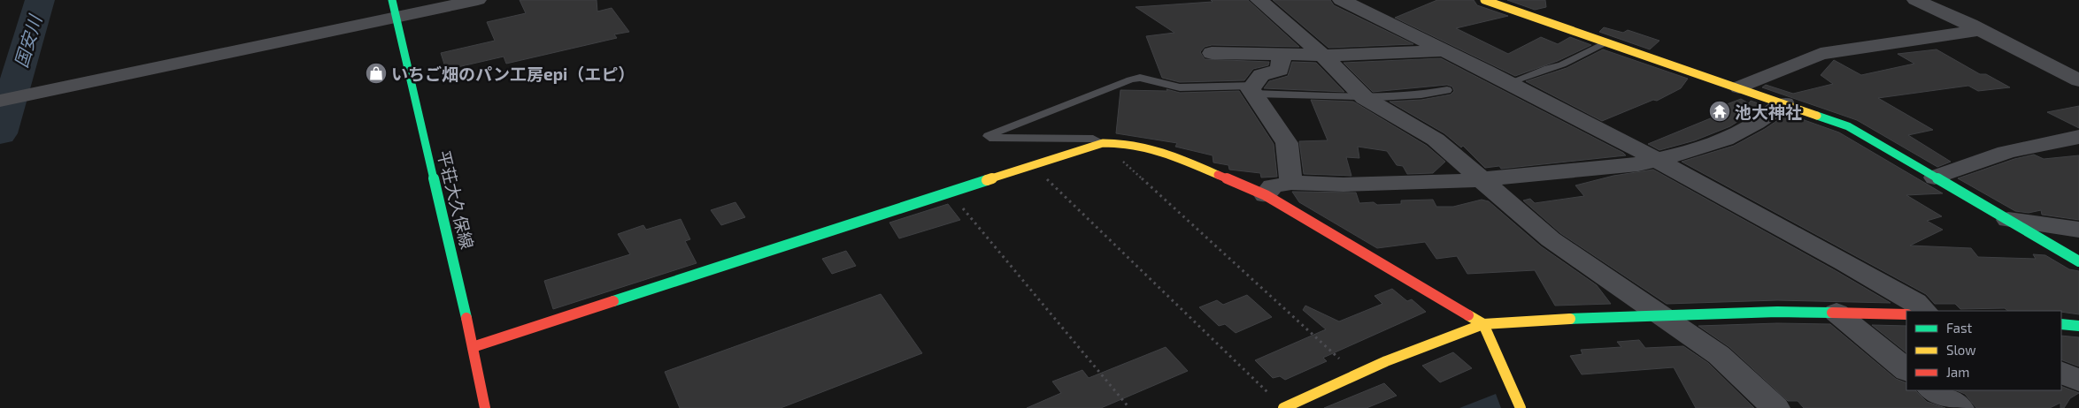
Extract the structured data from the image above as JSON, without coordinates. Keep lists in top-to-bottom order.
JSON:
{
  "streets": {
    "street": ["平荘大久保線"]
  },
  "water": ["国安川"],
  "places": {
    "shop": ["いちご畑のパン工房epi（エピ）"],
    "temple": ["池大神社"]
  },
  "legend": ["Fast", "Slow", "Jam"]
}
